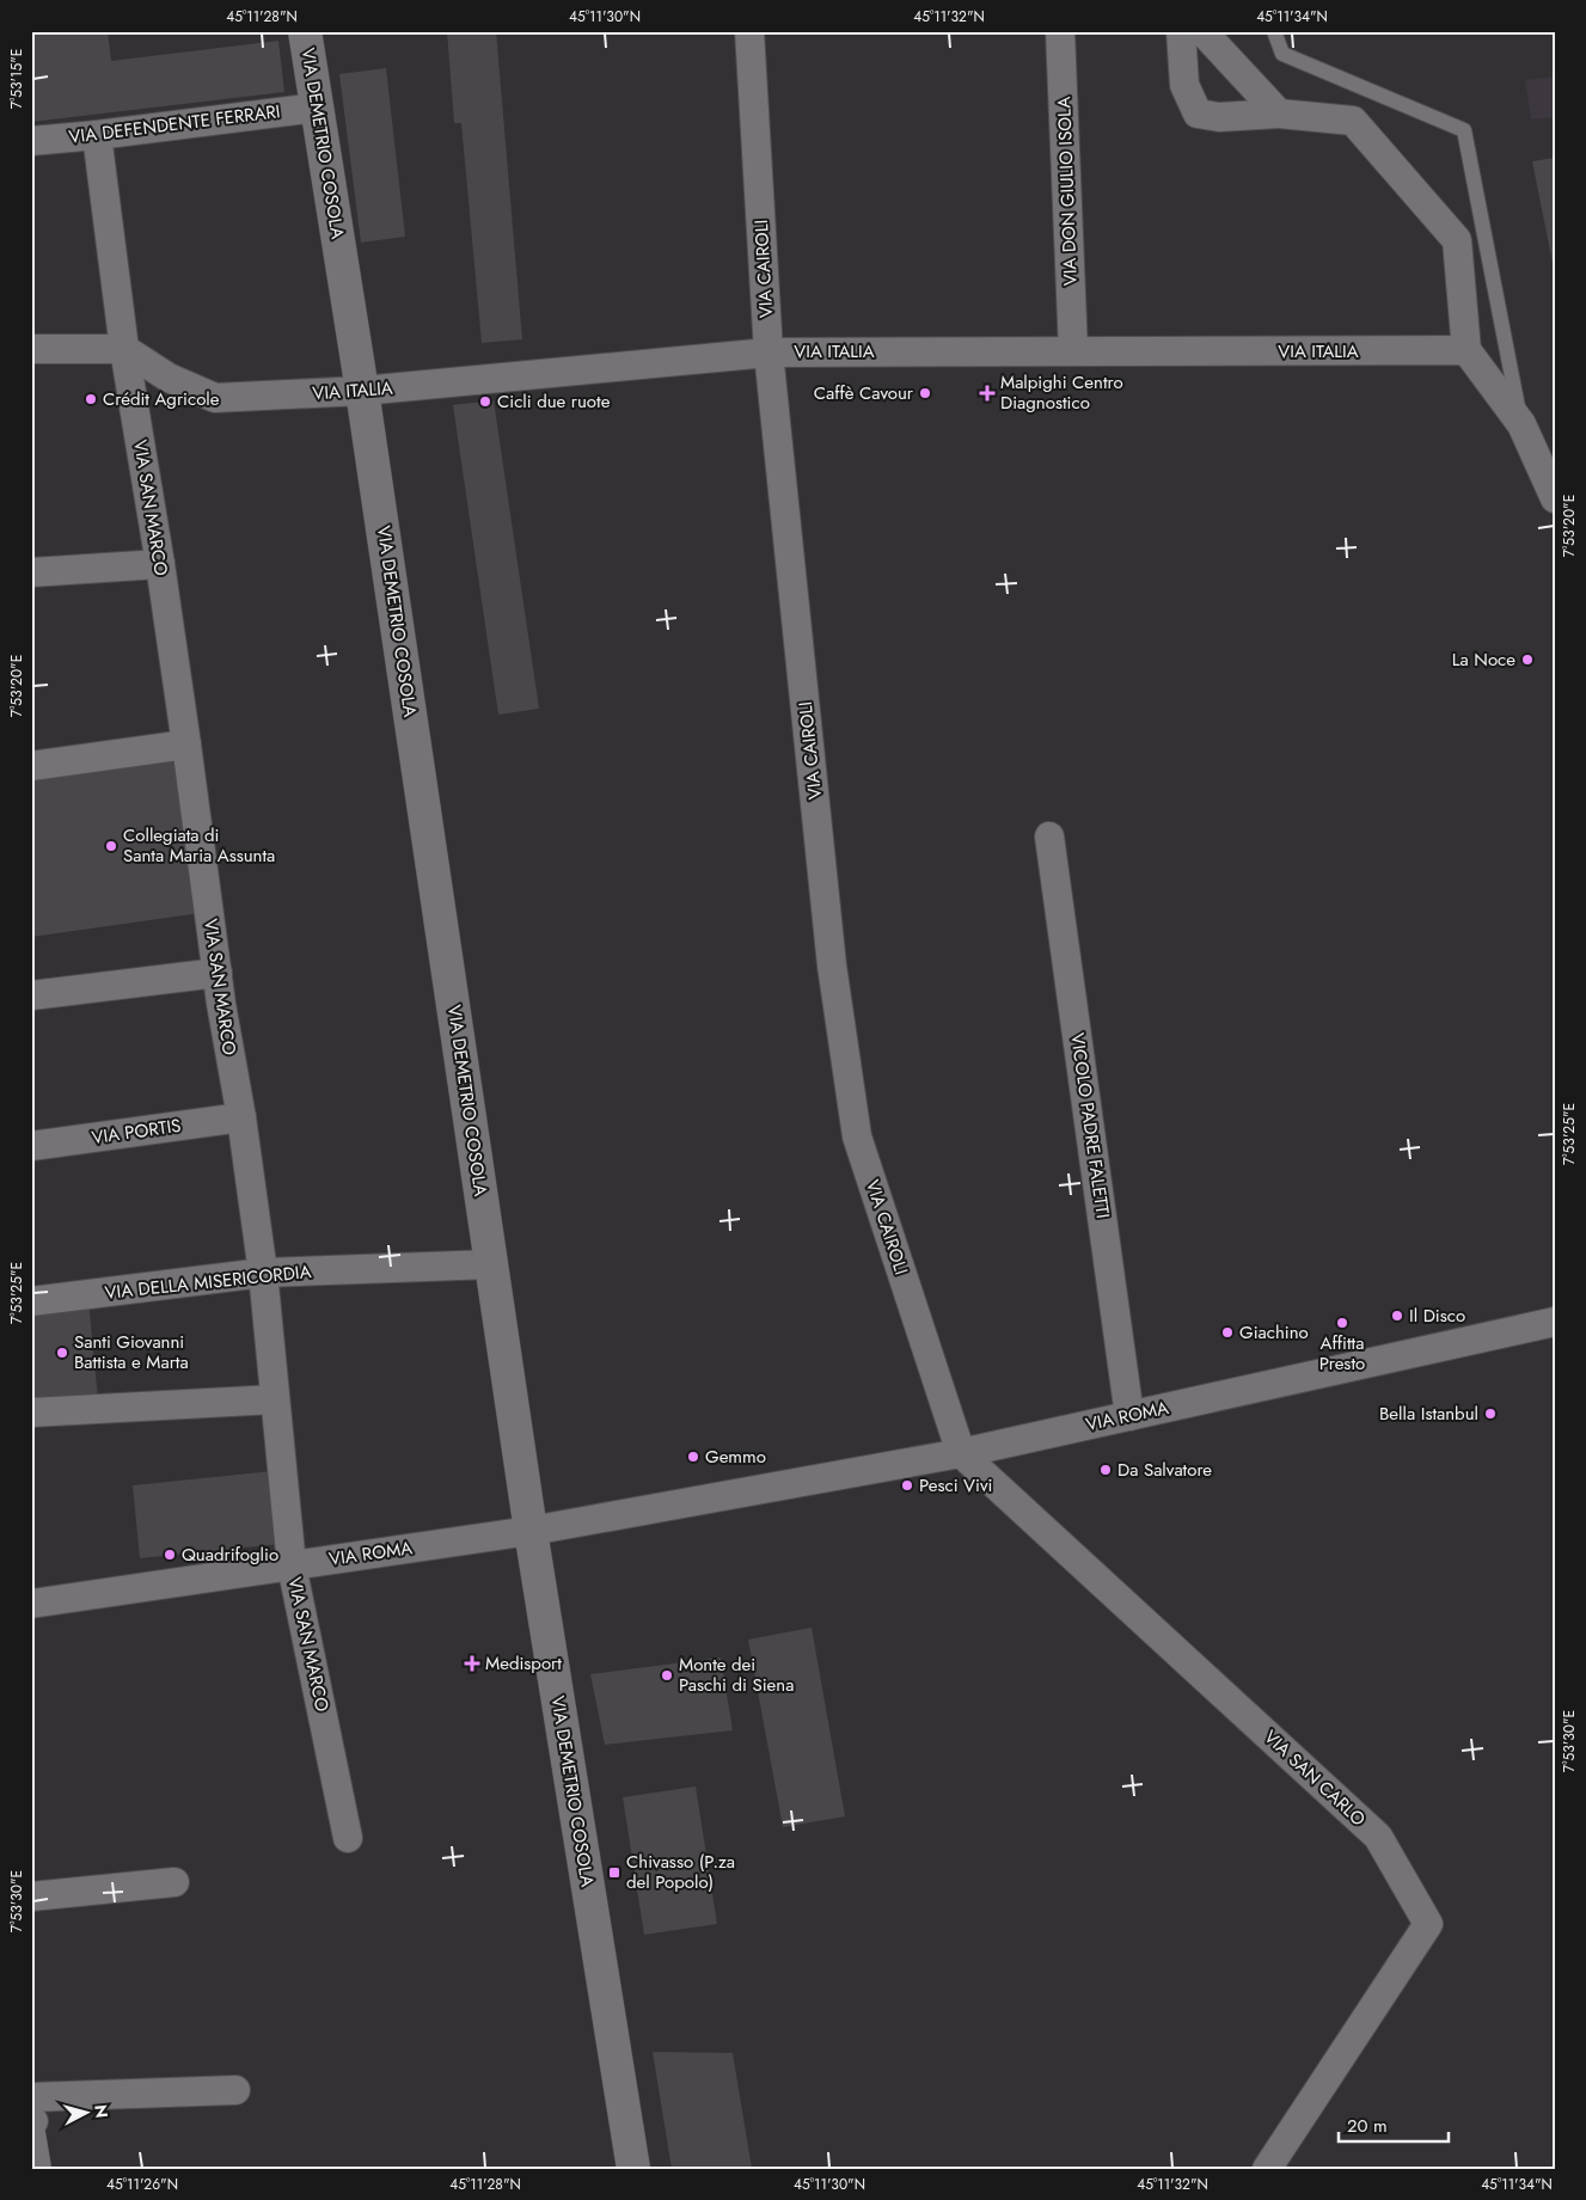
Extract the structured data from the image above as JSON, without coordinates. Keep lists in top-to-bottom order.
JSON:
{
  "streets": {
    "street": [
      "VIA DEFENDENTE FERRARI",
      "VIA DEMETRIO COSOLA",
      "VIA DON GIULIO ISOLA",
      "VIA CAIROLI",
      "VIA ITALIA",
      "VIA SAN MARCO",
      "VICOLO PADRE FALETTI",
      "VIA PORTIS",
      "VIA DELLA MISERICORDIA",
      "VIA ROMA",
      "VIA SAN CARLO"
    ]
  },
  "crossings": [
    ["VIA DEFENDENTE FERRARI", "VIA DEMETRIO COSOLA"],
    ["VIA DEFENDENTE FERRARI", "VIA SAN MARCO"],
    ["VIA DEMETRIO COSOLA", "VIA ITALIA"],
    ["VIA DEMETRIO COSOLA", "VIA DELLA MISERICORDIA"],
    ["VIA DEMETRIO COSOLA", "VIA ROMA"],
    ["VIA DON GIULIO ISOLA", "VIA ITALIA"],
    ["VIA CAIROLI", "VIA ITALIA"],
    ["VIA CAIROLI", "VIA ROMA"],
    ["VIA CAIROLI", "VIA SAN CARLO"],
    ["VIA ITALIA", "VIA SAN MARCO"],
    ["VIA SAN MARCO", "VIA PORTIS"],
    ["VIA SAN MARCO", "VIA DELLA MISERICORDIA"],
    ["VIA SAN MARCO", "VIA ROMA"],
    ["VICOLO PADRE FALETTI", "VIA ROMA"],
    ["VIA ROMA", "VIA SAN CARLO"]
  ],
  "places": {
    "other": [
      "Caffè Cavour",
      "Crédit Agricole",
      "Cicli due ruote",
      "La Noce",
      "Collegiata di Santa Maria Assunta",
      "Il Disco",
      "Affitta Presto",
      "Giachino",
      "Santi Giovanni Battista e Marta",
      "Bella Istanbul",
      "Gemmo",
      "Da Salvatore",
      "Pesci Vivi",
      "Quadrifoglio",
      "Monte dei Paschi di Siena"
    ],
    "health": ["Malpighi Centro Diagnostico", "Medisport"],
    "transit": ["Chivasso (P.za del Popolo)"]
  },
  "scale_bar": "20 m",
  "north": "right",
  "coordinates": [
    "45°11'28\"N",
    "45°11'30\"N",
    "45°11'32\"N",
    "45°11'34\"N",
    "7°53'15\"E",
    "7°53'20\"E",
    "7°53'25\"E",
    "7°53'30\"E",
    "45°11'26\"N"
  ]
}
